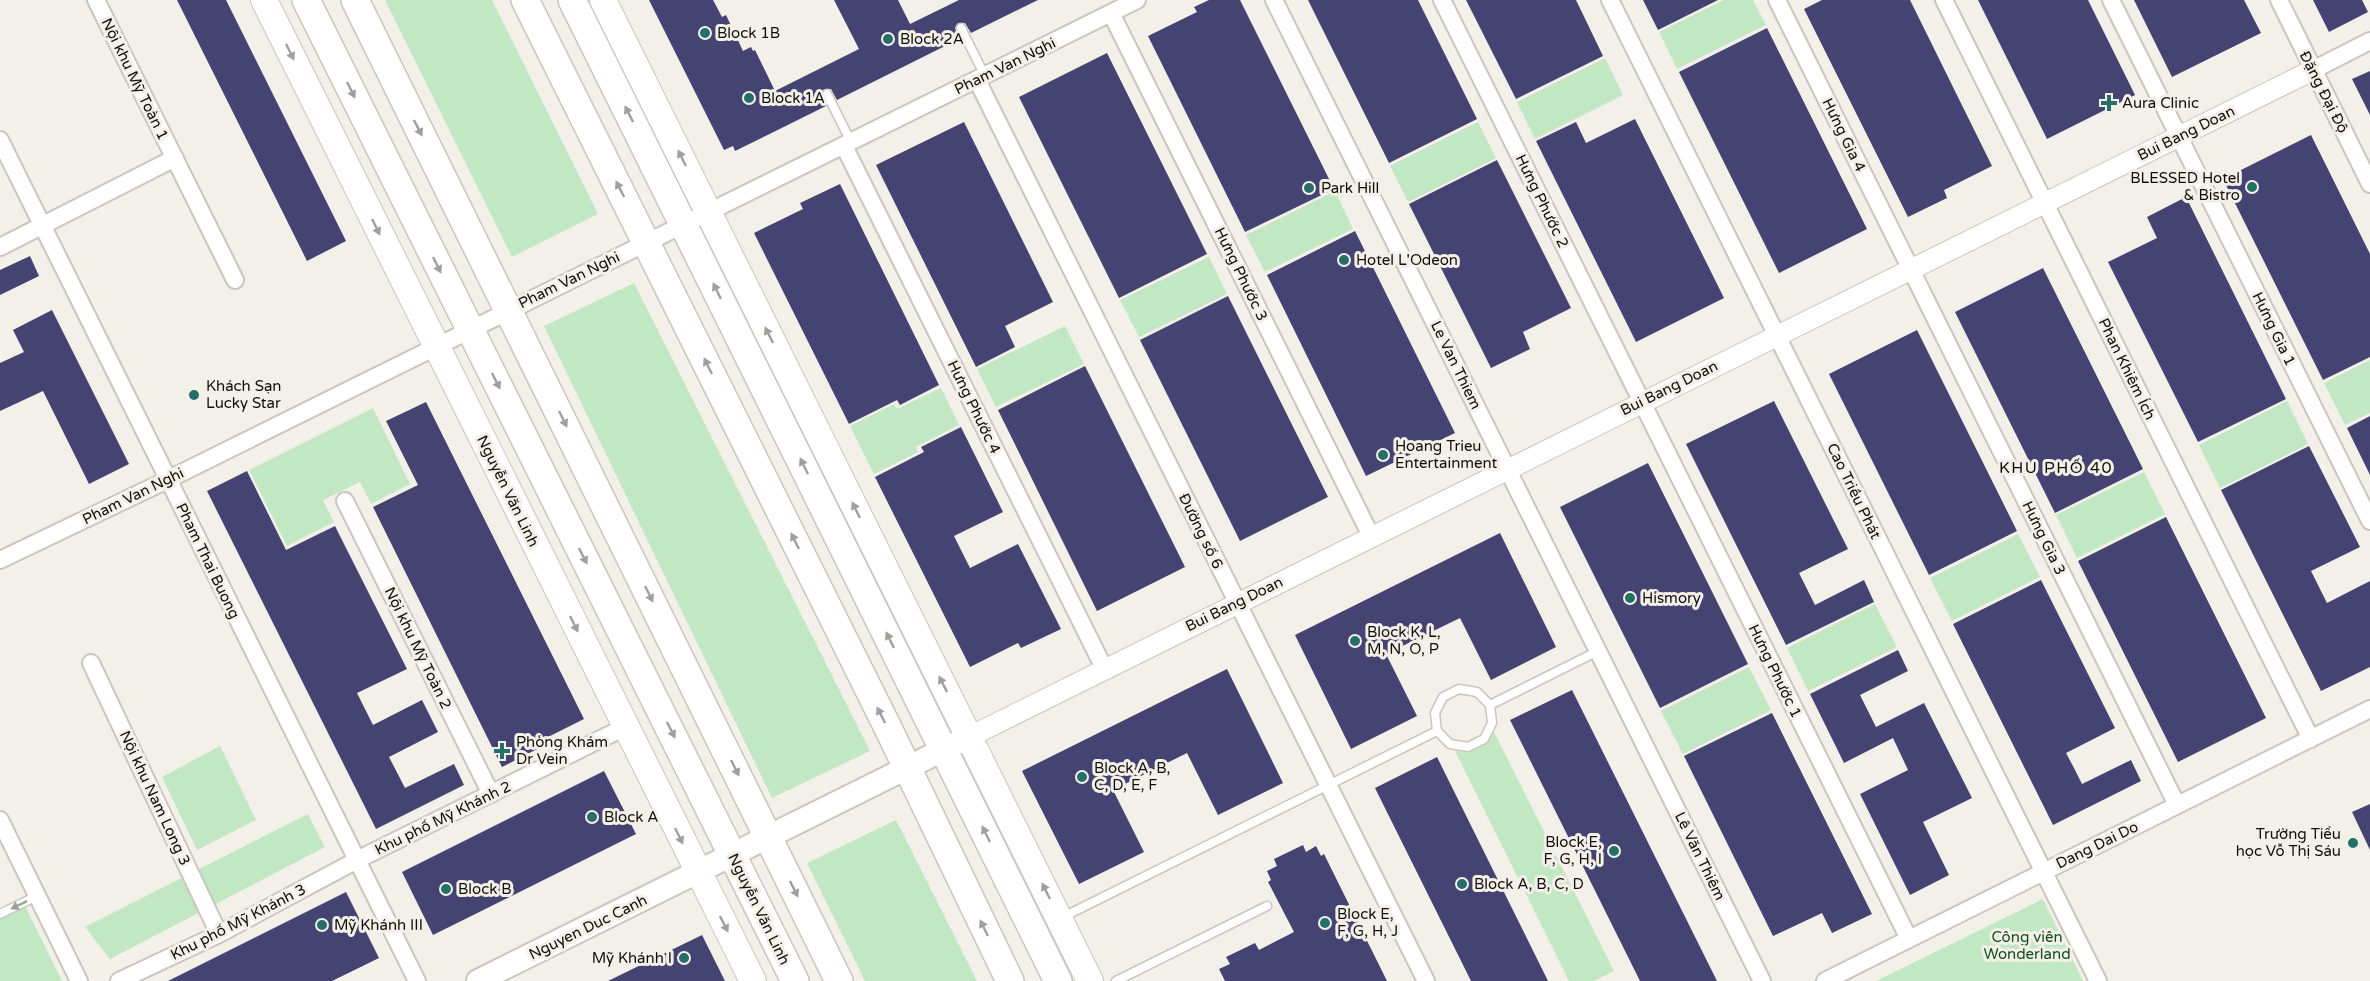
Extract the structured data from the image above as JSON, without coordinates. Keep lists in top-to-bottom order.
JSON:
{
  "streets": {
    "highway": ["Nguyễn Văn Linh"],
    "main road": ["Nguyen Duc Canh"],
    "street": [
      "Pham Van Nghi",
      "Nội khu Mỹ Toàn 1",
      "Đặng Đại Độ",
      "Bui Bang Doan",
      "Hưng Gia 4",
      "Hưng Phước 2",
      "Hưng Phước 3",
      "Hưng Gia 1",
      "Le Van Thiem",
      "Phan Khiêm Ích",
      "Hưng Phước 4",
      "Cao Triều Phát",
      "Đường số 6",
      "Hưng Gia 3",
      "Pham Thai Buong",
      "Nội khu Mỹ Toàn 2",
      "Hưng Phước 1",
      "Nội khu Nam Long 3",
      "Khu phố Mỹ Khánh 2",
      "Dang Dai Do",
      "Khu phố Mỹ Khánh 3"
    ]
  },
  "crossings": [
    ["Pham Van Nghi", "Hưng Phước 3"],
    ["Pham Van Nghi", "Hưng Phước 4"],
    ["Pham Van Nghi", "Nguyễn Văn Linh"],
    ["Pham Van Nghi", "Đường số 6"],
    ["Pham Van Nghi", "Pham Thai Buong"],
    ["Nội khu Mỹ Toàn 1", "Pham Thai Buong"],
    ["Đặng Đại Độ", "Bui Bang Doan"],
    ["Bui Bang Doan", "Hưng Gia 4"],
    ["Bui Bang Doan", "Hưng Phước 2"],
    ["Bui Bang Doan", "Hưng Phước 3"],
    ["Bui Bang Doan", "Hưng Gia 1"],
    ["Bui Bang Doan", "Le Van Thiem"],
    ["Bui Bang Doan", "Phan Khiêm Ích"],
    ["Bui Bang Doan", "Hưng Phước 4"],
    ["Bui Bang Doan", "Cao Triều Phát"],
    ["Bui Bang Doan", "Đường số 6"],
    ["Bui Bang Doan", "Hưng Gia 3"],
    ["Bui Bang Doan", "Hưng Phước 1"],
    ["Bui Bang Doan", "Nguyen Duc Canh"],
    ["Hưng Gia 4", "Hưng Gia 3"],
    ["Hưng Phước 2", "Hưng Phước 1"],
    ["Phan Khiêm Ích", "Dang Dai Do"],
    ["Nguyễn Văn Linh", "Khu phố Mỹ Khánh 2"],
    ["Nguyễn Văn Linh", "Nguyen Duc Canh"],
    ["Cao Triều Phát", "Dang Dai Do"],
    ["Hưng Gia 3", "Dang Dai Do"],
    ["Pham Thai Buong", "Khu phố Mỹ Khánh 2"],
    ["Pham Thai Buong", "Khu phố Mỹ Khánh 3"],
    ["Nội khu Mỹ Toàn 2", "Khu phố Mỹ Khánh 2"],
    ["Hưng Phước 1", "Dang Dai Do"],
    ["Nội khu Nam Long 3", "Khu phố Mỹ Khánh 3"],
    ["Khu phố Mỹ Khánh 2", "Khu phố Mỹ Khánh 3"]
  ],
  "one_way": ["Nguyễn Văn Linh"],
  "districts": ["KHU PHỐ 40"],
  "parks": ["Công viên Wonderland"],
  "places": {
    "other": [
      "Block 1B",
      "Block 2A",
      "Block 1A",
      "BLESSED Hotel & Bistro",
      "Park Hill",
      "Hotel L'Odeon",
      "Khách Sạn Lucky Star",
      "Hoang Trieu Entertainment",
      "Hismory",
      "Block K, L, M, N, O, P",
      "Block A, B, C, D, E, F",
      "Block A",
      "Trường Tiểu học Vỗ Thị Sáu",
      "Block E, F, G, H, I",
      "Block A, B, C, D",
      "Block B",
      "Block E, F, G, H, J",
      "Mỹ Khánh III",
      "Mỹ Khánh I"
    ],
    "health": ["Aura Clinic", "Phòng Khám Dr Vein"]
  }
}
